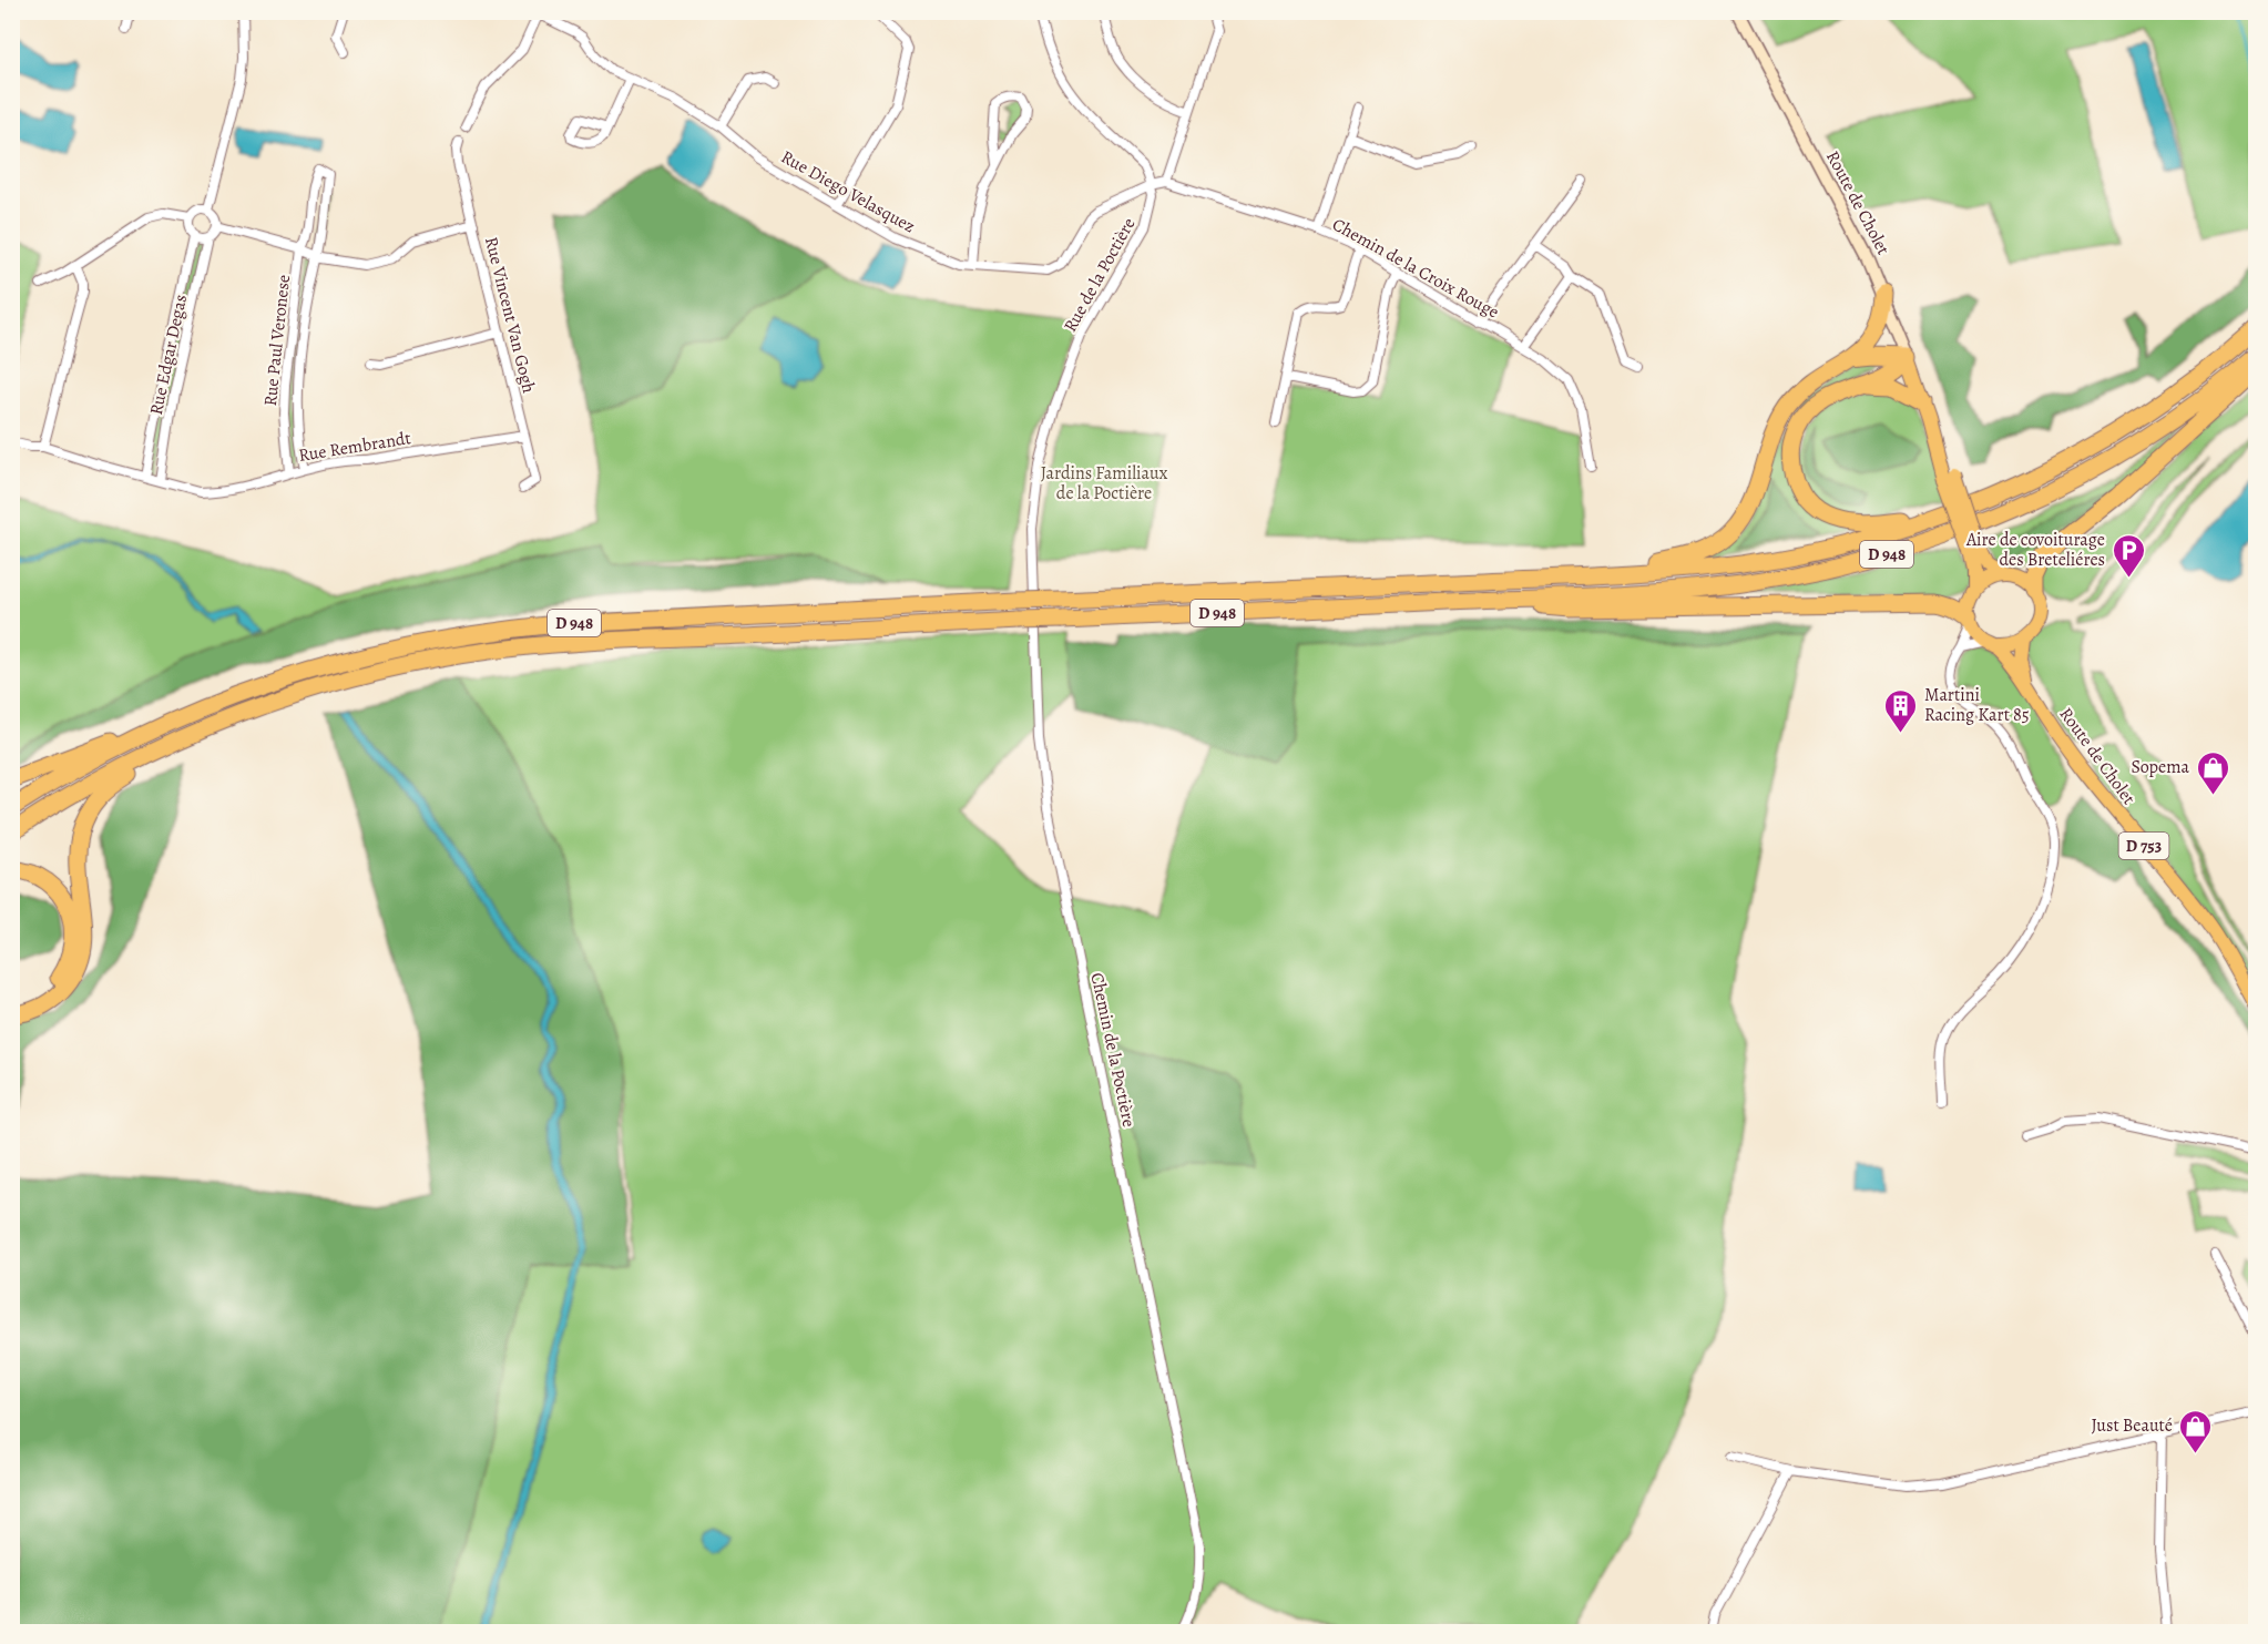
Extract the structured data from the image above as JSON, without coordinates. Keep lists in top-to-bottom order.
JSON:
{
  "streets": {
    "highway": ["D 948"],
    "main road": ["Route de Cholet", "D 753"],
    "street": [
      "Rue Diego Velasquez",
      "Chemin de la Croix Rouge",
      "Rue de la Poctière",
      "Rue Vincent Van Gogh",
      "Rue Paul Veronese",
      "Rue Edgar Degas",
      "Rue Rembrandt",
      "Chemin de la Poctière"
    ]
  },
  "crossings": [
    ["Rue Diego Velasquez", "Chemin de la Croix Rouge"],
    ["Rue Diego Velasquez", "Rue de la Poctière"],
    ["Chemin de la Croix Rouge", "Rue de la Poctière"],
    ["Rue de la Poctière", "Chemin de la Poctière"],
    ["Rue Vincent Van Gogh", "Rue Rembrandt"],
    ["Rue Paul Veronese", "Rue Rembrandt"],
    ["Rue Edgar Degas", "Rue Rembrandt"]
  ],
  "parks": ["Jardins Familiaux de la Poctière"],
  "places": {
    "parking": ["Aire de covoiturage des Breteliéres"],
    "building": ["Martini Racing Kart 85"],
    "shop": ["Sopema", "Just Beauté"]
  }
}
